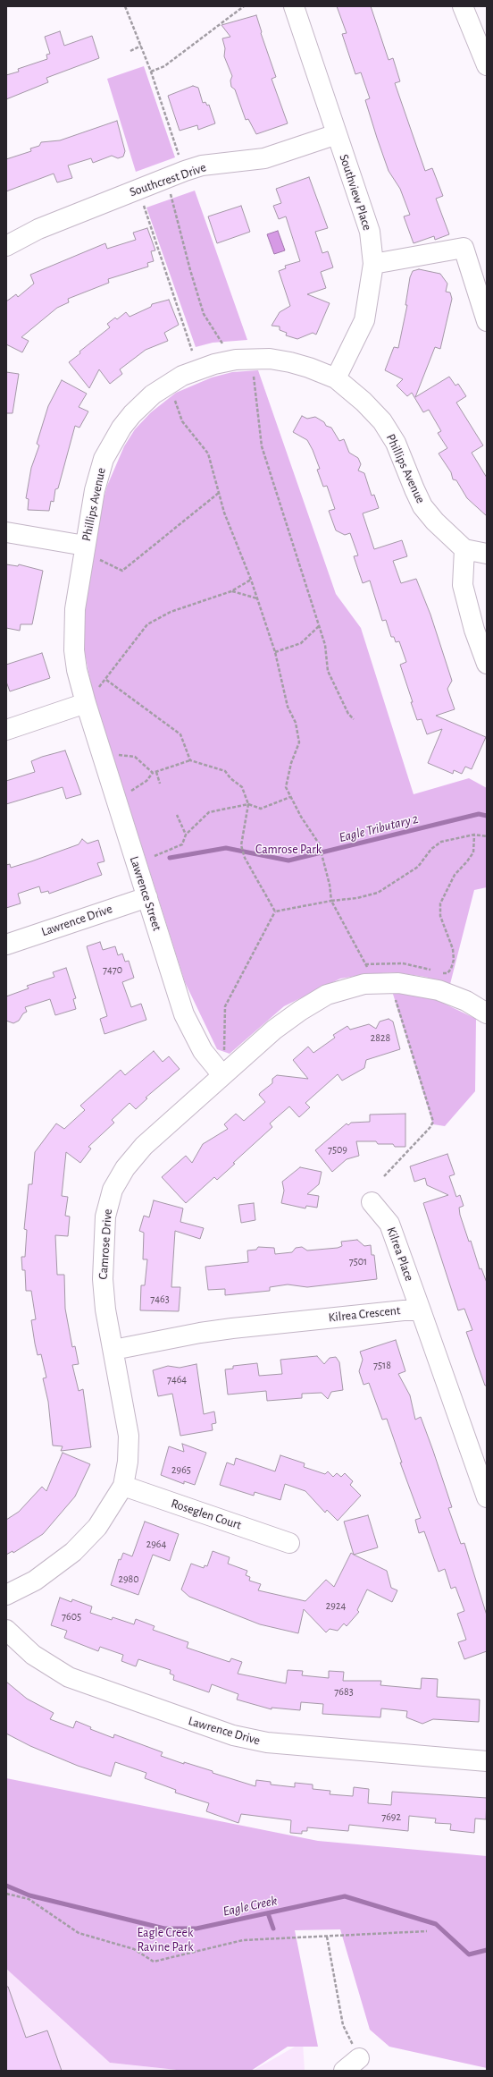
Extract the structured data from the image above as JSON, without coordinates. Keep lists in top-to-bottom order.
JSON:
{
  "streets": {
    "street": [
      "Southcrest Drive",
      "Southview Place",
      "Phillips Avenue",
      "Lawrence Street",
      "Lawrence Drive",
      "Camrose Drive",
      "Kilrea Place",
      "Kilrea Crescent",
      "Roseglen Court"
    ]
  },
  "crossings": [
    ["Southcrest Drive", "Southview Place"],
    ["Southview Place", "Phillips Avenue"],
    ["Phillips Avenue", "Lawrence Street"],
    ["Lawrence Street", "Lawrence Drive"],
    ["Lawrence Street", "Camrose Drive"],
    ["Camrose Drive", "Kilrea Crescent"],
    ["Camrose Drive", "Roseglen Court"],
    ["Kilrea Place", "Kilrea Crescent"]
  ],
  "water": ["Eagle Tributary 2", "Eagle Creek"],
  "parks": ["Camrose Park", "Eagle Creek Ravine Park"],
  "house_numbers": [
    "7470",
    "2828",
    "7509",
    "7501",
    "7463",
    "7518",
    "7464",
    "2965",
    "2964",
    "2980",
    "2924",
    "7605",
    "7683",
    "7692"
  ]
}
